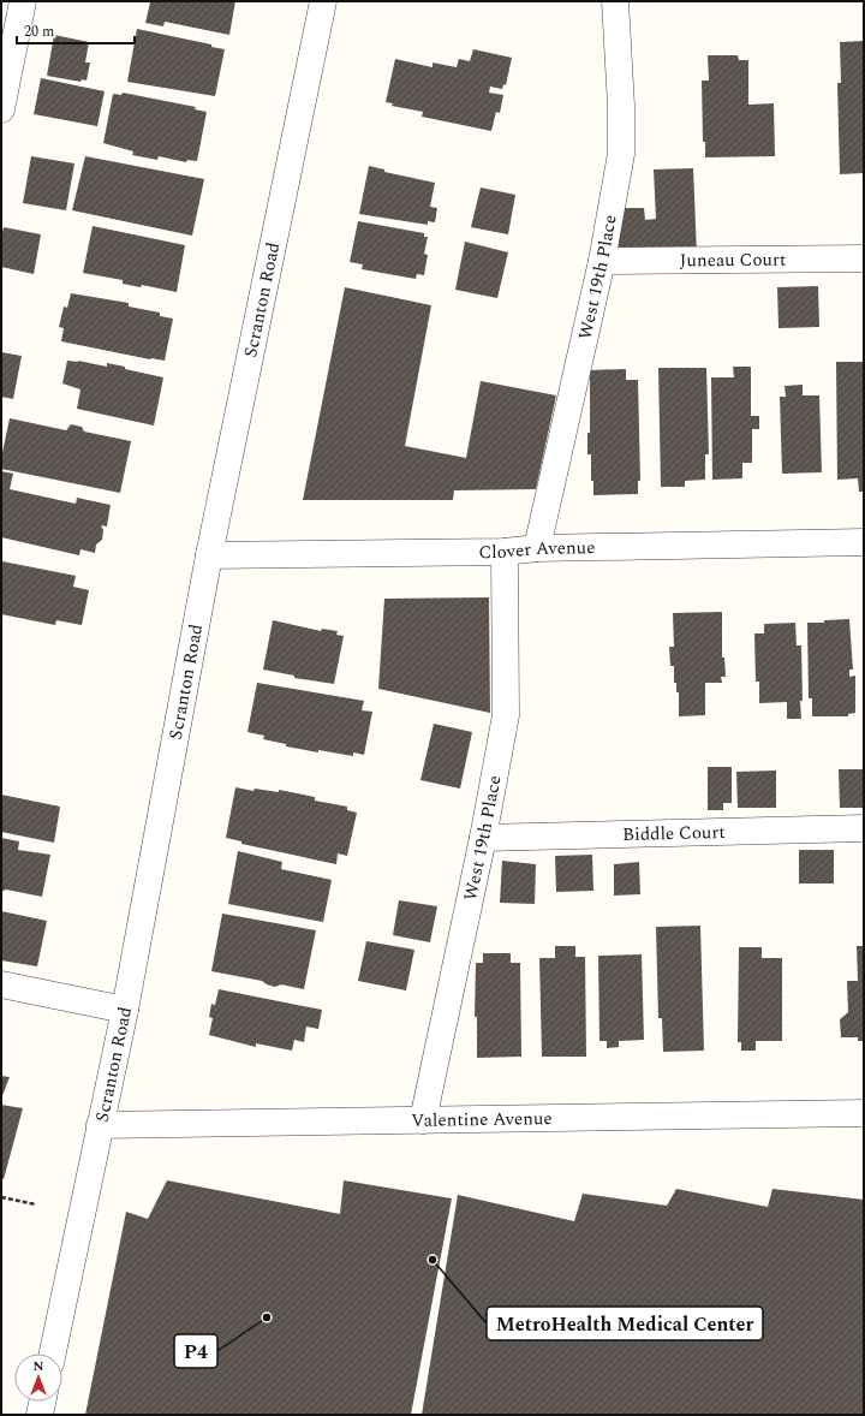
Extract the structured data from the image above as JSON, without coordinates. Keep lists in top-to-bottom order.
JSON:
{
  "streets": {
    "street": [
      "Juneau Court",
      "West 19th Place",
      "Scranton Road",
      "Clover Avenue",
      "Biddle Court",
      "Valentine Avenue"
    ]
  },
  "crossings": [
    ["Juneau Court", "West 19th Place"],
    ["West 19th Place", "Clover Avenue"],
    ["West 19th Place", "Biddle Court"],
    ["West 19th Place", "Valentine Avenue"],
    ["Scranton Road", "Clover Avenue"],
    ["Scranton Road", "Valentine Avenue"]
  ],
  "places": ["MetroHealth Medical Center", "P4"],
  "scale_bar": "20 m",
  "north": "top"
}
